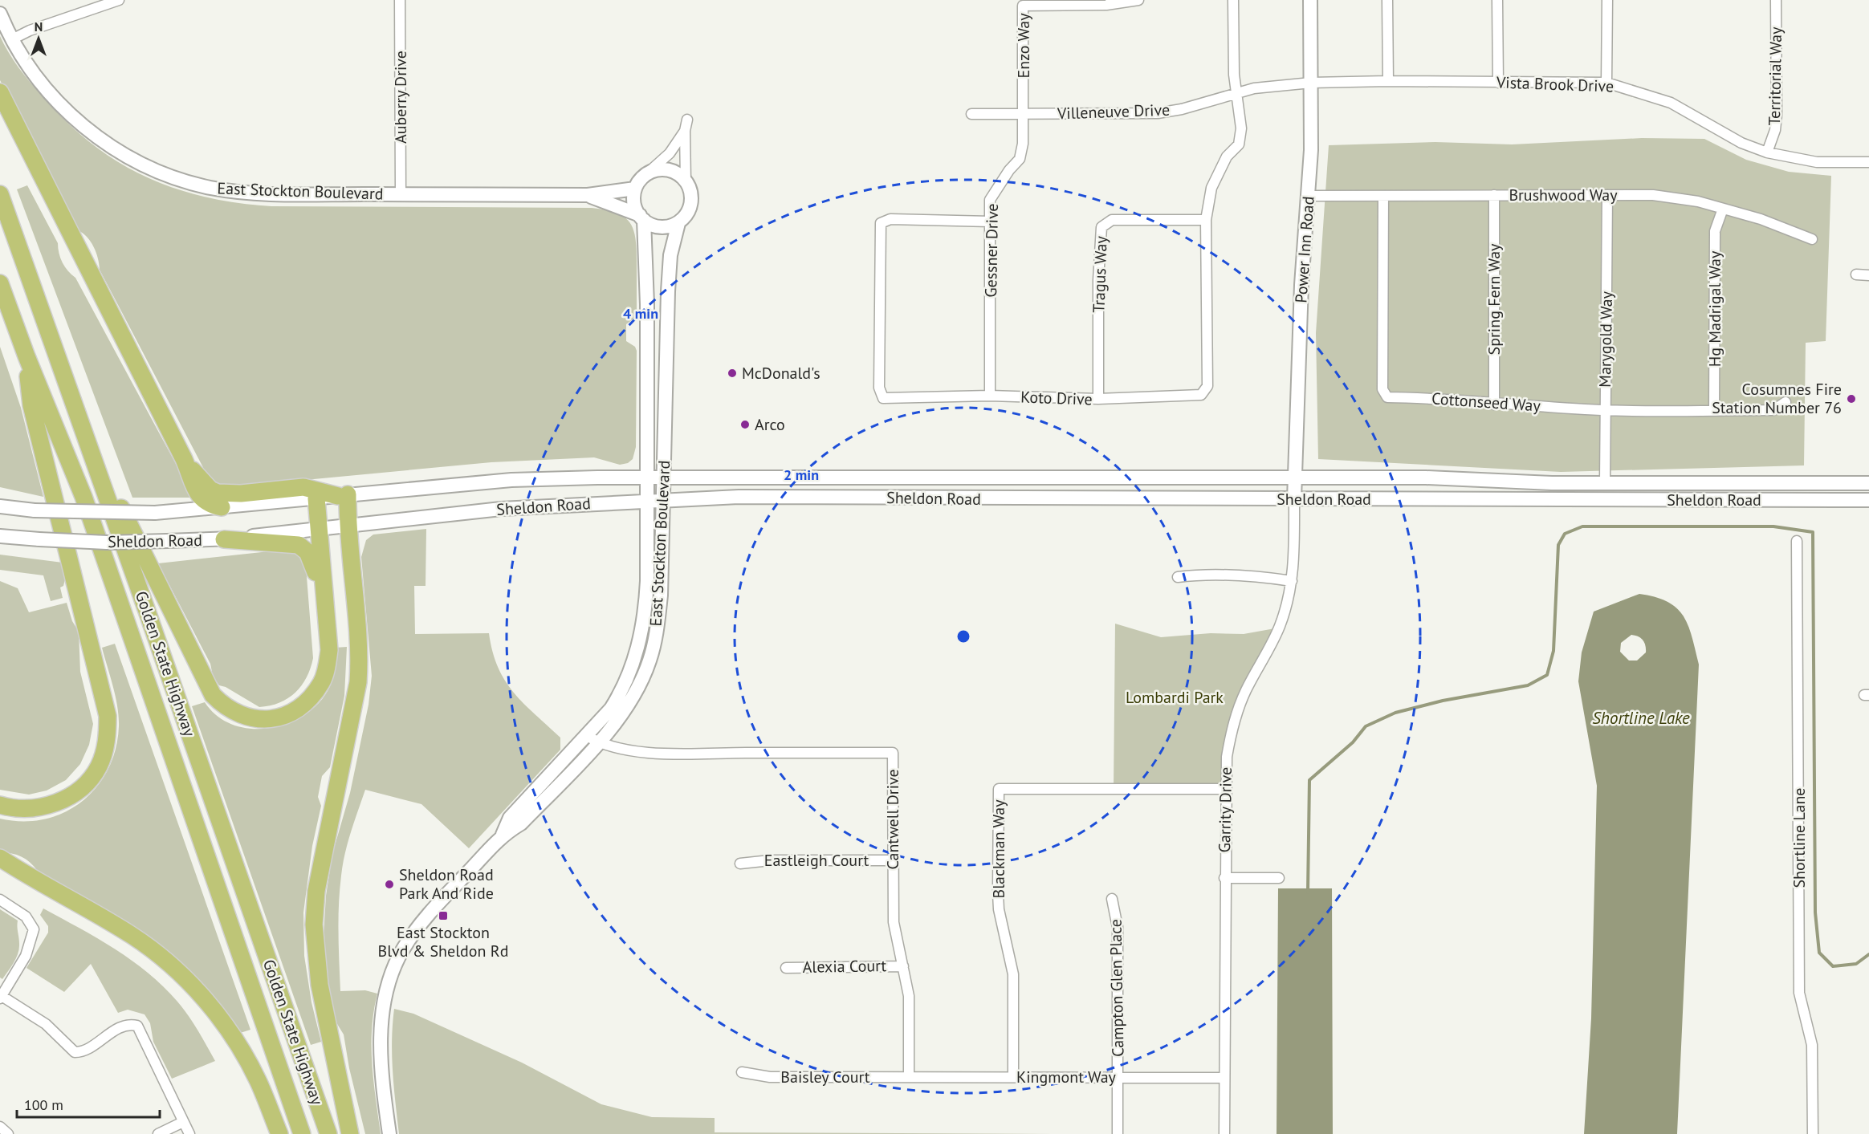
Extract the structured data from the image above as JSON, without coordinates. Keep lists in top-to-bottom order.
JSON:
{
  "streets": {
    "highway": ["Golden State Highway"],
    "main road": ["East Stockton Boulevard", "Power Inn Road", "Sheldon Road"],
    "street": [
      "Enzo Way",
      "Territorial Way",
      "Vista Brook Drive",
      "Auberry Drive",
      "Villeneuve Drive",
      "Brushwood Way",
      "Gessner Drive",
      "Tragus Way",
      "Spring Fern Way",
      "Hg Madrigal Way",
      "Marygold Way",
      "Koto Drive",
      "Cottonseed Way",
      "Garrity Drive",
      "Cantwell Drive",
      "Shortline Lane",
      "Blackman Way",
      "Eastleigh Court",
      "Alexia Court",
      "Campton Glen Place",
      "Baisley Court",
      "Kingmont Way"
    ]
  },
  "crossings": [
    ["Enzo Way", "Villeneuve Drive"],
    ["Enzo Way", "Gessner Drive"],
    ["Territorial Way", "Vista Brook Drive"],
    ["Vista Brook Drive", "Villeneuve Drive"],
    ["Vista Brook Drive", "Power Inn Road"],
    ["Auberry Drive", "East Stockton Boulevard"],
    ["Villeneuve Drive", "Power Inn Road"],
    ["Villeneuve Drive", "Gessner Drive"],
    ["Villeneuve Drive", "Koto Drive"],
    ["East Stockton Boulevard", "Sheldon Road"],
    ["East Stockton Boulevard", "Cantwell Drive"],
    ["Brushwood Way", "Power Inn Road"],
    ["Brushwood Way", "Spring Fern Way"],
    ["Brushwood Way", "Hg Madrigal Way"],
    ["Brushwood Way", "Marygold Way"],
    ["Brushwood Way", "Cottonseed Way"],
    ["Power Inn Road", "Sheldon Road"],
    ["Power Inn Road", "Garrity Drive"],
    ["Gessner Drive", "Koto Drive"],
    ["Tragus Way", "Koto Drive"],
    ["Spring Fern Way", "Cottonseed Way"],
    ["Hg Madrigal Way", "Cottonseed Way"],
    ["Marygold Way", "Cottonseed Way"],
    ["Marygold Way", "Sheldon Road"],
    ["Sheldon Road", "Garrity Drive"],
    ["Garrity Drive", "Blackman Way"],
    ["Garrity Drive", "Kingmont Way"],
    ["Cantwell Drive", "Eastleigh Court"],
    ["Cantwell Drive", "Alexia Court"],
    ["Cantwell Drive", "Baisley Court"],
    ["Cantwell Drive", "Kingmont Way"],
    ["Blackman Way", "Kingmont Way"],
    ["Campton Glen Place", "Kingmont Way"],
    ["Baisley Court", "Kingmont Way"]
  ],
  "water": ["Shortline Lake"],
  "parks": ["Lombardi Park"],
  "places": {
    "other": [
      "McDonald's",
      "Cosumnes Fire Station Number 76",
      "Arco",
      "Sheldon Road Park And Ride"
    ],
    "transit": ["East Stockton Blvd & Sheldon Rd"]
  },
  "scale_bar": "100 m",
  "north": "top",
  "rings": ["4 min", "2 min"]
}
